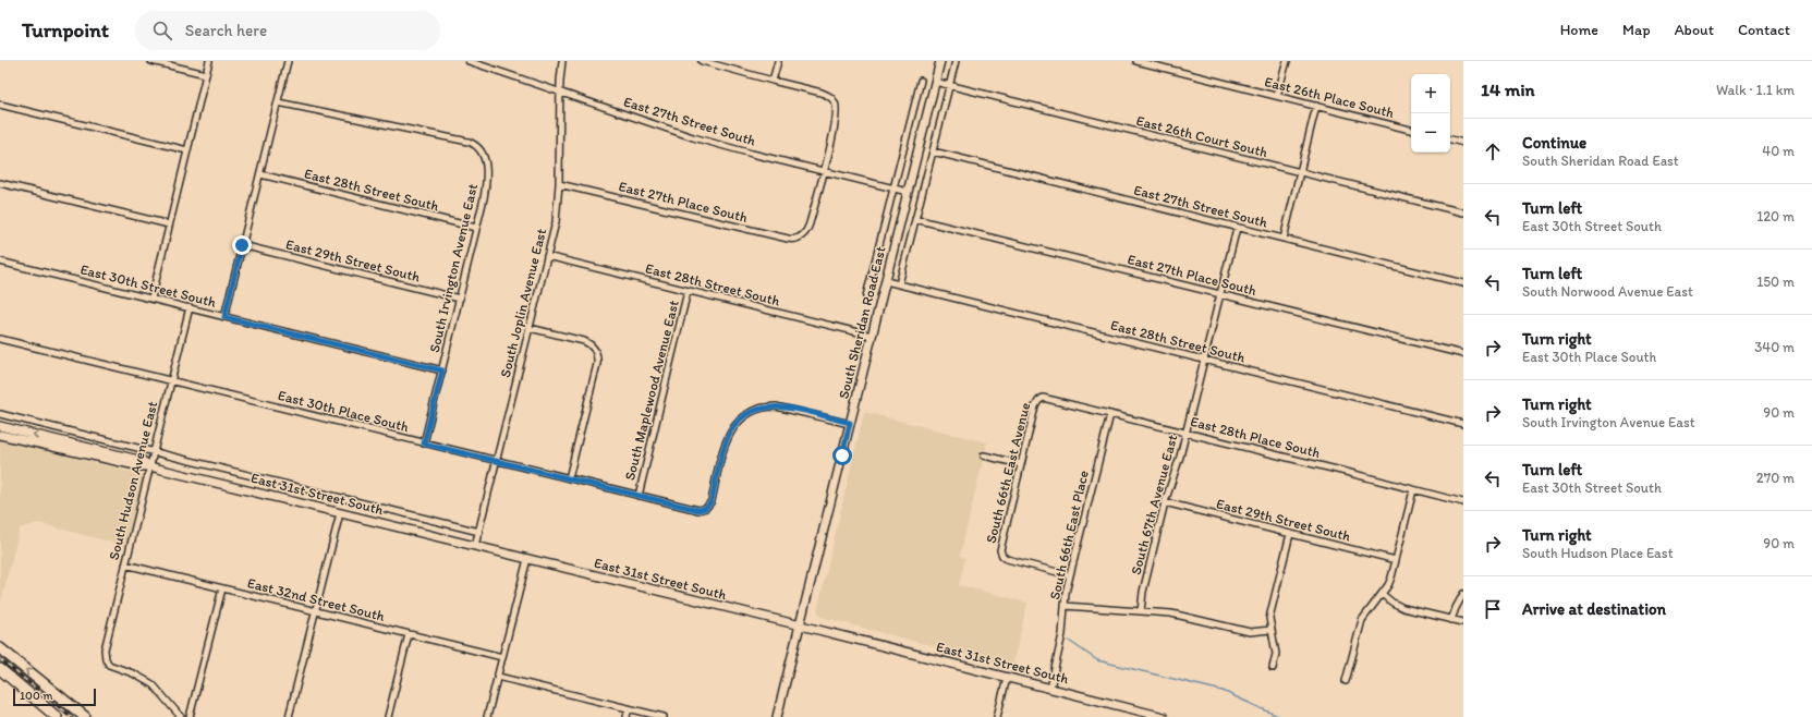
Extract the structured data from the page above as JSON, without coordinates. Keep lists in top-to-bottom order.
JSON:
{
  "streets": {
    "main road": ["South Sheridan Road East", "East 31st Street South"],
    "street": [
      "East 26th Place South",
      "East 27th Street South",
      "East 26th Court South",
      "East 28th Street South",
      "East 27th Place South",
      "East 29th Street South",
      "South Irvington Avenue East",
      "East 30th Street South",
      "South Joplin Avenue East",
      "South Maplewood Avenue East",
      "East 30th Place South",
      "East 28th Place South",
      "South 66th East Avenue",
      "South Hudson Avenue East",
      "South 67th Avenue East",
      "South 66th East Place",
      "East 32nd Street South"
    ]
  },
  "crossings": [
    ["East 27th Street South", "East 27th Place South"],
    ["East 27th Street South", "South Joplin Avenue East"],
    ["East 27th Street South", "South Sheridan Road East"],
    ["East 27th Street South", "South 67th Avenue East"],
    ["East 26th Court South", "South Sheridan Road East"],
    ["East 28th Street South", "South Irvington Avenue East"],
    ["East 28th Street South", "South Joplin Avenue East"],
    ["East 28th Street South", "South Sheridan Road East"],
    ["East 28th Street South", "South Maplewood Avenue East"],
    ["East 28th Street South", "South 67th Avenue East"],
    ["East 27th Place South", "South Joplin Avenue East"],
    ["East 27th Place South", "South Sheridan Road East"],
    ["East 27th Place South", "South 67th Avenue East"],
    ["East 29th Street South", "South Irvington Avenue East"],
    ["East 29th Street South", "South 67th Avenue East"],
    ["South Irvington Avenue East", "East 30th Street South"],
    ["South Irvington Avenue East", "East 30th Place South"],
    ["East 30th Street South", "South Hudson Avenue East"],
    ["South Joplin Avenue East", "East 30th Place South"],
    ["South Joplin Avenue East", "East 31st Street South"],
    ["South Sheridan Road East", "East 30th Place South"],
    ["South Sheridan Road East", "East 31st Street South"],
    ["South Maplewood Avenue East", "East 30th Place South"],
    ["East 30th Place South", "South Hudson Avenue East"],
    ["East 28th Place South", "South 66th East Avenue"],
    ["East 28th Place South", "South 67th Avenue East"],
    ["East 28th Place South", "South 66th East Place"],
    ["South 66th East Avenue", "South 66th East Place"],
    ["South Hudson Avenue East", "East 31st Street South"],
    ["South Hudson Avenue East", "East 32nd Street South"],
    ["East 31st Street South", "South 66th East Place"]
  ],
  "scale_bar": "100 m",
  "page": {
    "header": "Turnpoint",
    "search": "Search here",
    "nav": [
      "Home",
      "Map",
      "About",
      "Contact"
    ],
    "heading": ["14 min", "Walk · 1.1 km"],
    "map_buttons": ["+", "−"],
    "list": [
      ["Continue", "South Sheridan Road East", "40 m"],
      ["Turn left", "East 30th Street South", "120 m"],
      ["Turn left", "South Norwood Avenue East", "150 m"],
      ["Turn right", "East 30th Place South", "340 m"],
      ["Turn right", "South Irvington Avenue East", "90 m"],
      ["Turn left", "East 30th Street South", "270 m"],
      ["Turn right", "South Hudson Place East", "90 m"],
      "Arrive at destination"
    ],
    "scale": "100 m"
  }
}
